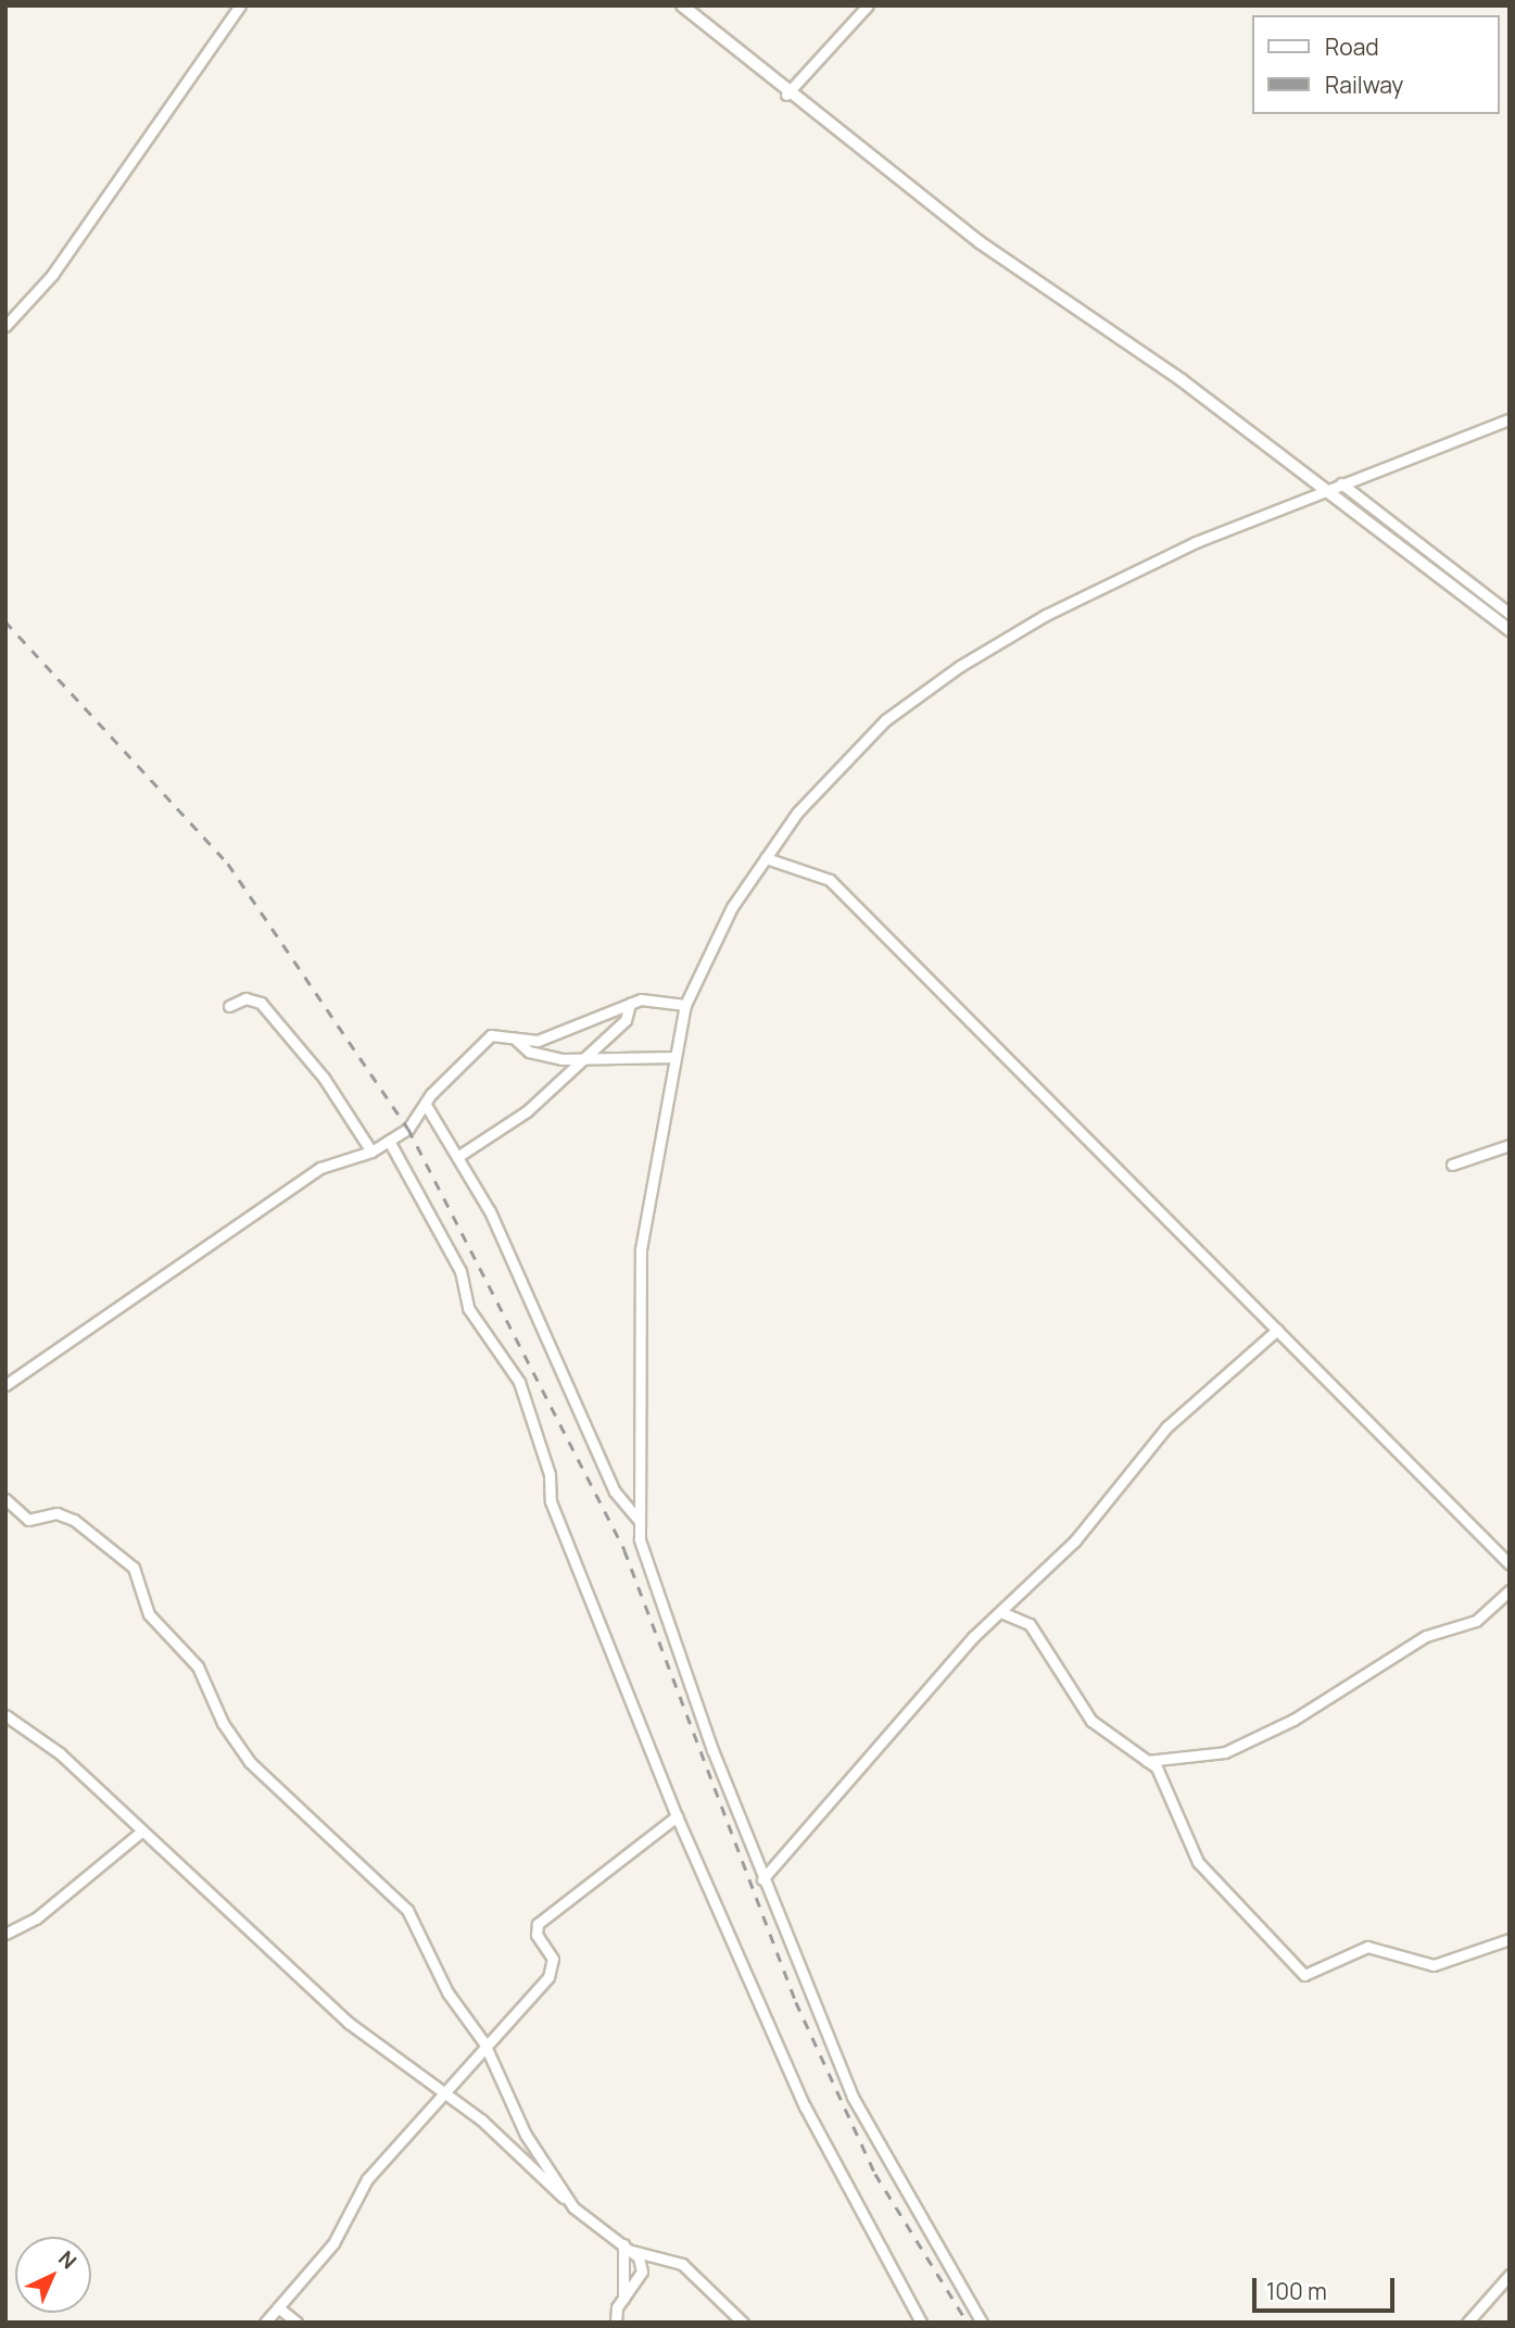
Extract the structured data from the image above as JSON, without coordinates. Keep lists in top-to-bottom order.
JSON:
{
  "legend": ["Road", "Railway"],
  "scale_bar": "100 m",
  "north": "top right"
}
